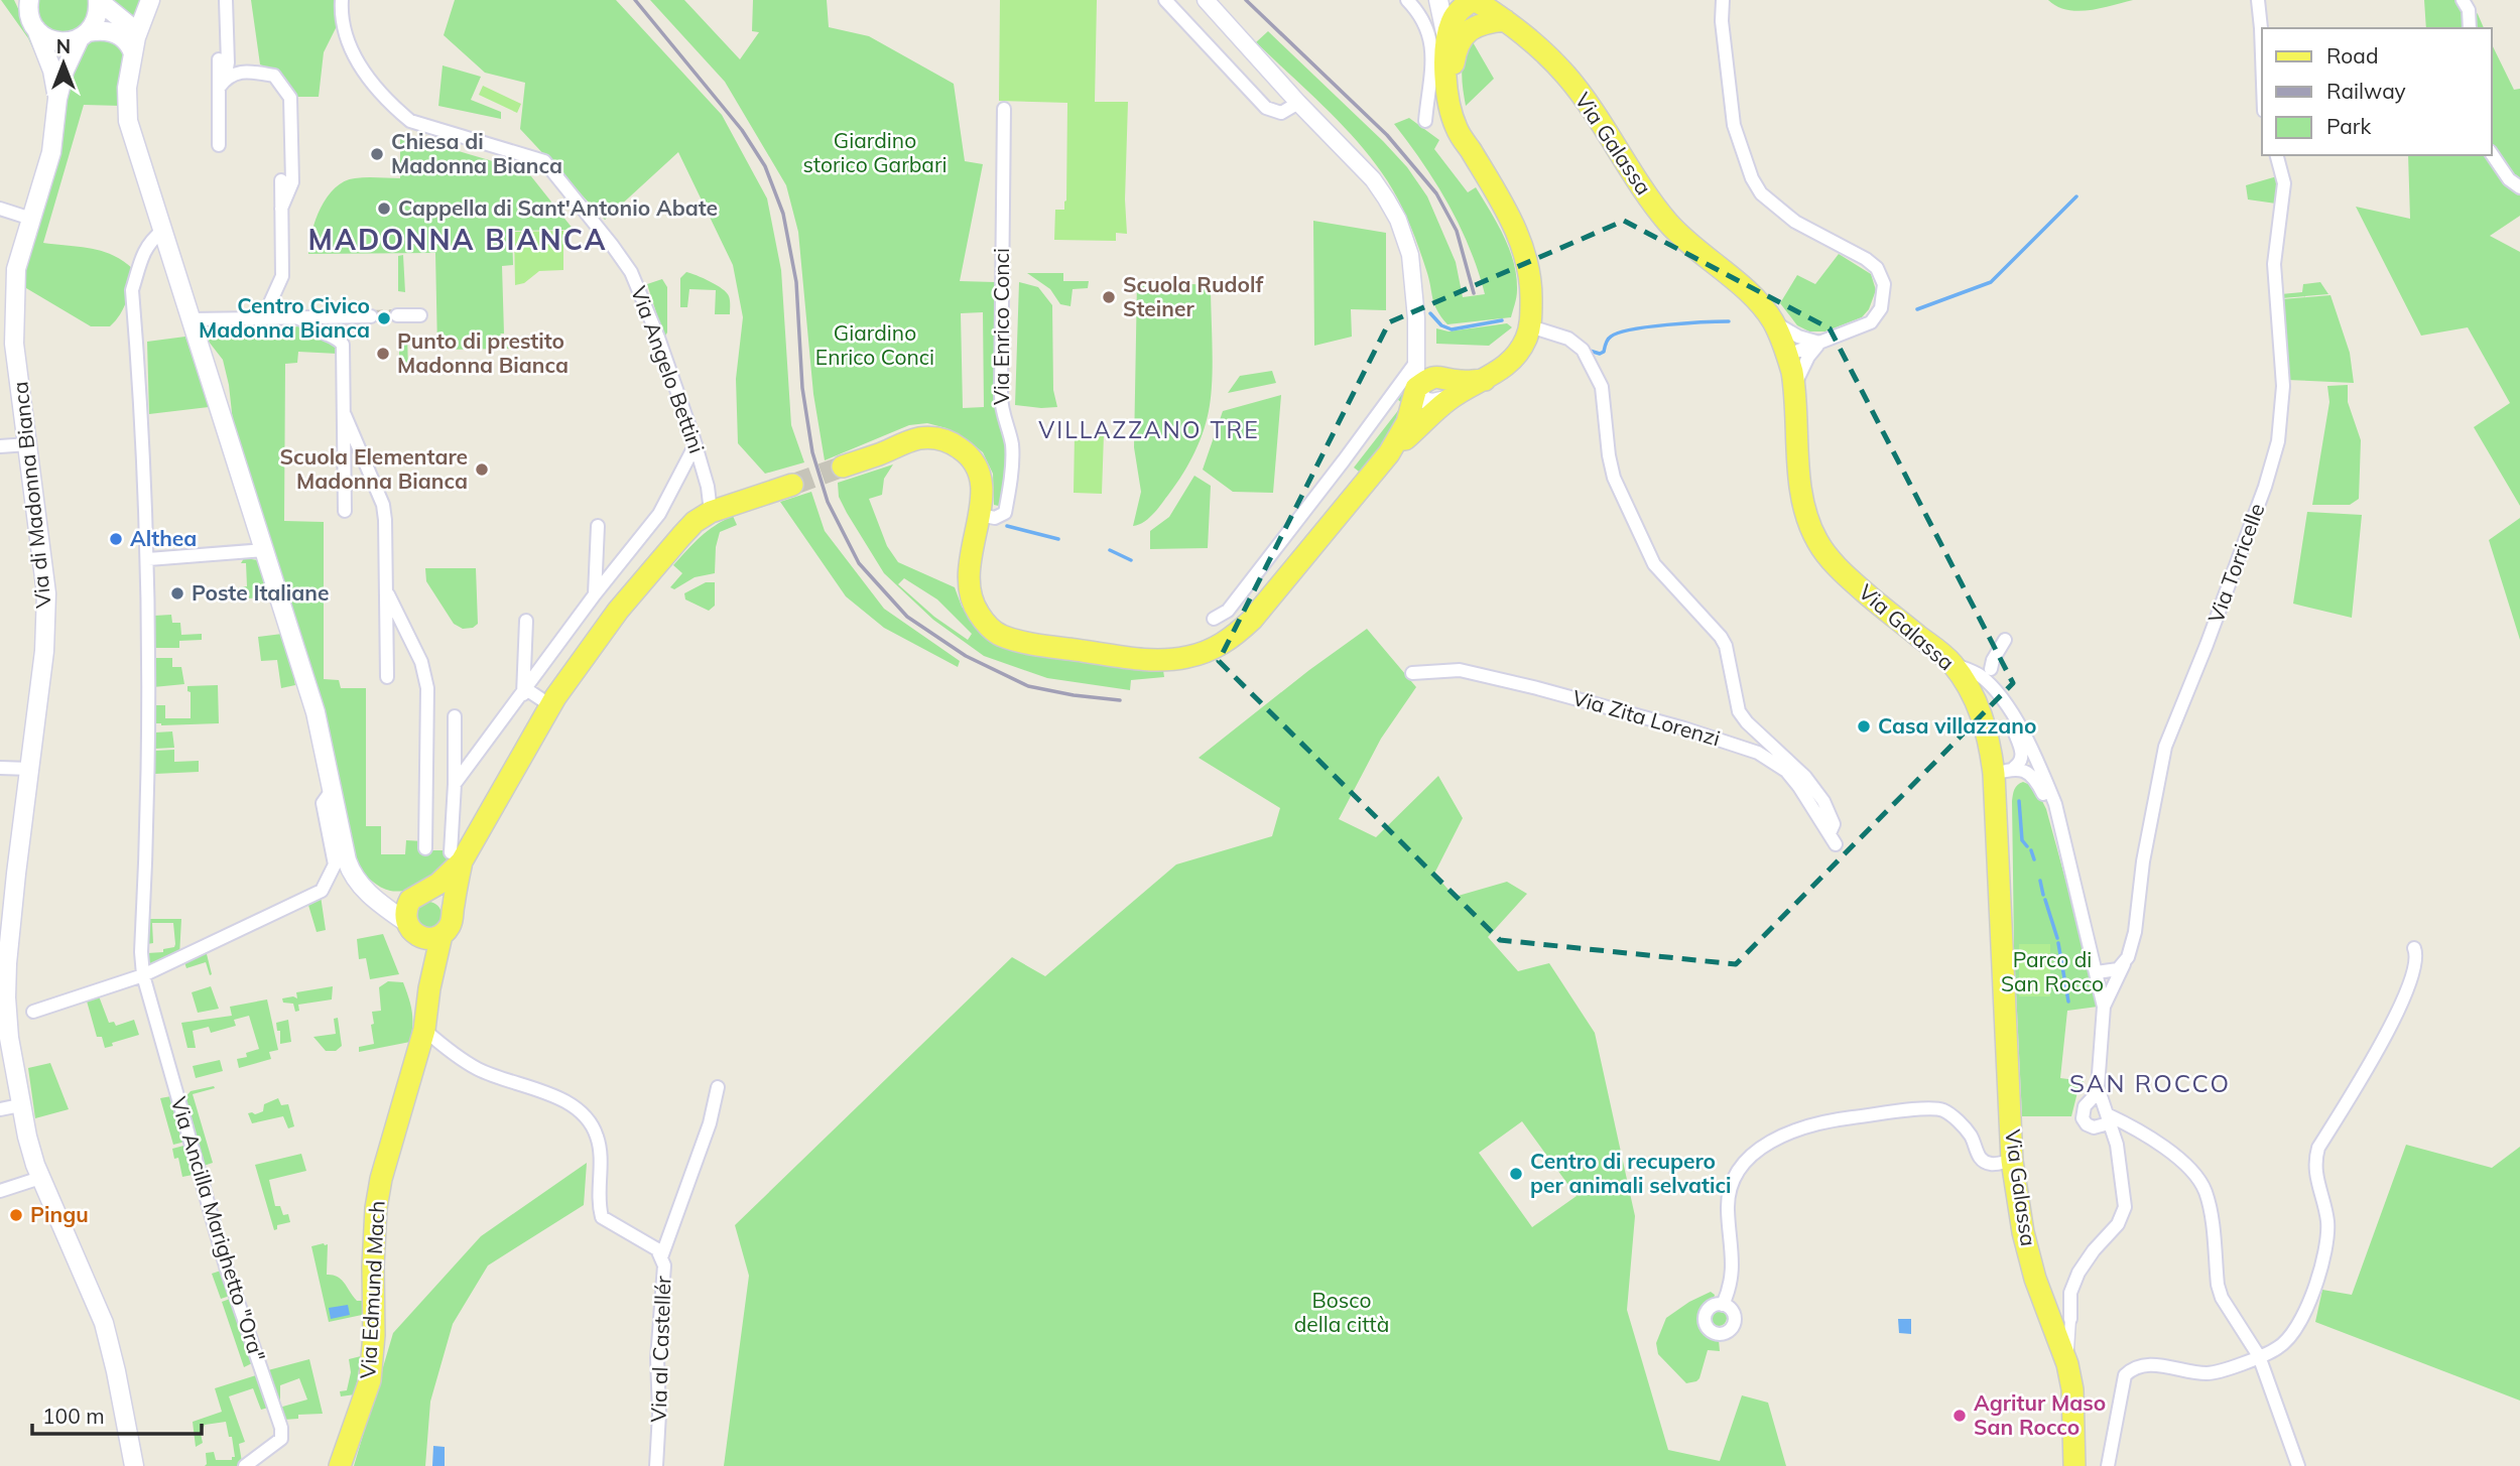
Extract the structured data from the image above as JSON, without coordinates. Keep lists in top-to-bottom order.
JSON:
{
  "streets": {
    "main road": ["Via Galassa", "Via di Madonna Bianca", "Via Edmund Mach"],
    "street": [
      "Via Enrico Conci",
      "Via Angelo Bettini",
      "Via Torricelle",
      "Via Zita Lorenzi",
      "Via Ancilla Marighetto \"Ora\"",
      "Via al Castellér"
    ]
  },
  "crossings": [
    ["Via Edmund Mach", "Via al Castellér"]
  ],
  "districts": ["MADONNA BIANCA", "VILLAZZANO TRE", "SAN ROCCO"],
  "parks": [
    "Giardino storico Garbari",
    "Giardino Enrico Conci",
    "Parco di San Rocco",
    "Bosco della città"
  ],
  "places": [
    "Chiesa di Madonna Bianca",
    "Cappella di Sant'Antonio Abate",
    "Scuola Rudolf Steiner",
    "Centro Civico Madonna Bianca",
    "Punto di prestito Madonna Bianca",
    "Scuola Elementare Madonna Bianca",
    "Althea",
    "Poste Italiane",
    "Casa villazzano",
    "Centro di recupero per animali selvatici",
    "Pingu",
    "Agritur Maso San Rocco"
  ],
  "legend": ["Road", "Railway", "Park"],
  "scale_bar": "100 m",
  "north": "top"
}
